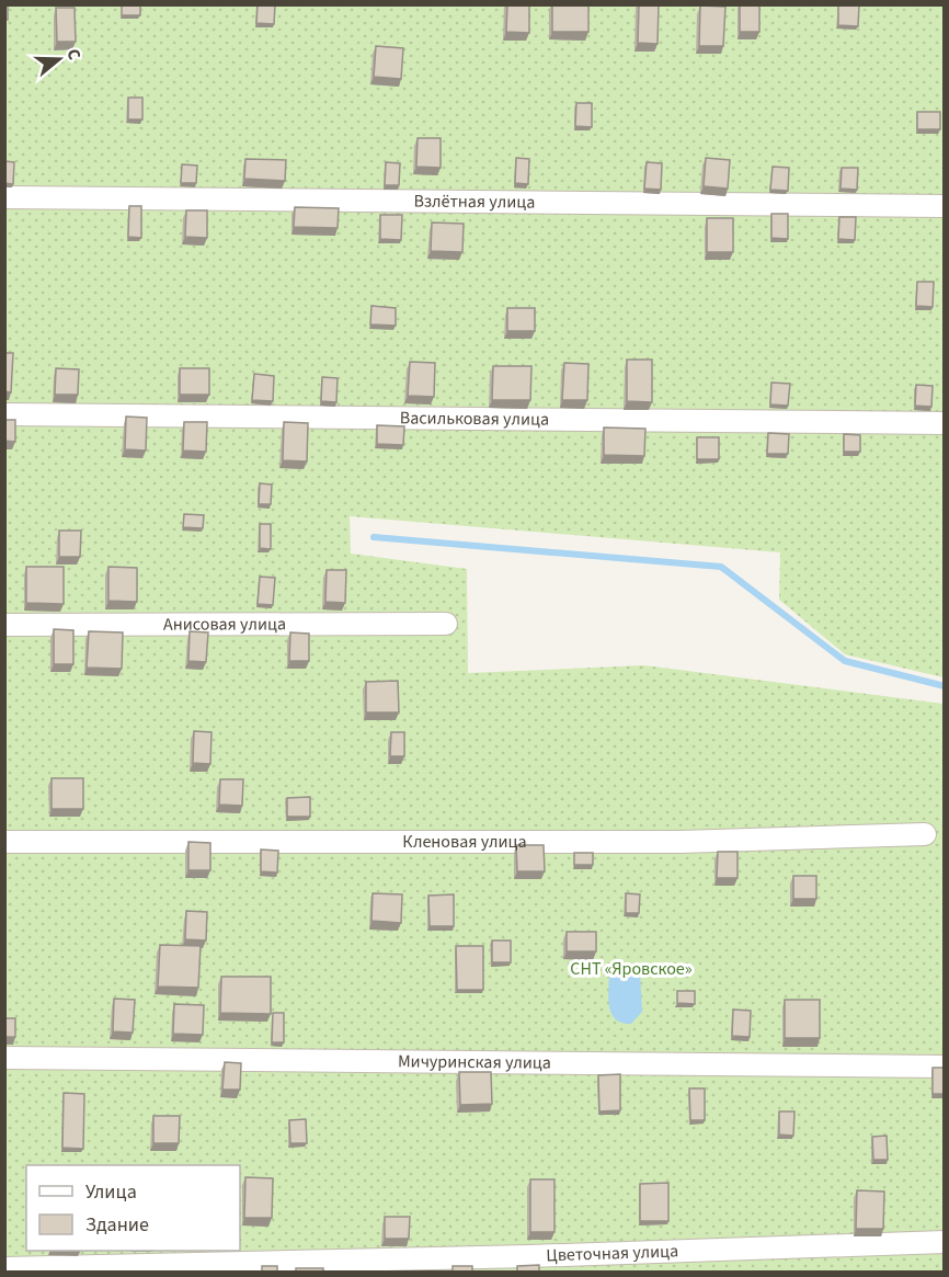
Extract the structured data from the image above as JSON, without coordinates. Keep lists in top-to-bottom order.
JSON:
{
  "streets": {
    "street": [
      "Взлётная улица",
      "Васильковая улица",
      "Анисовая улица",
      "Кленовая улица",
      "Мичуринская улица",
      "Цветочная улица"
    ]
  },
  "parks": ["СНТ «Яровское»"],
  "legend": ["Улица", "Здание"],
  "north": "right"
}
